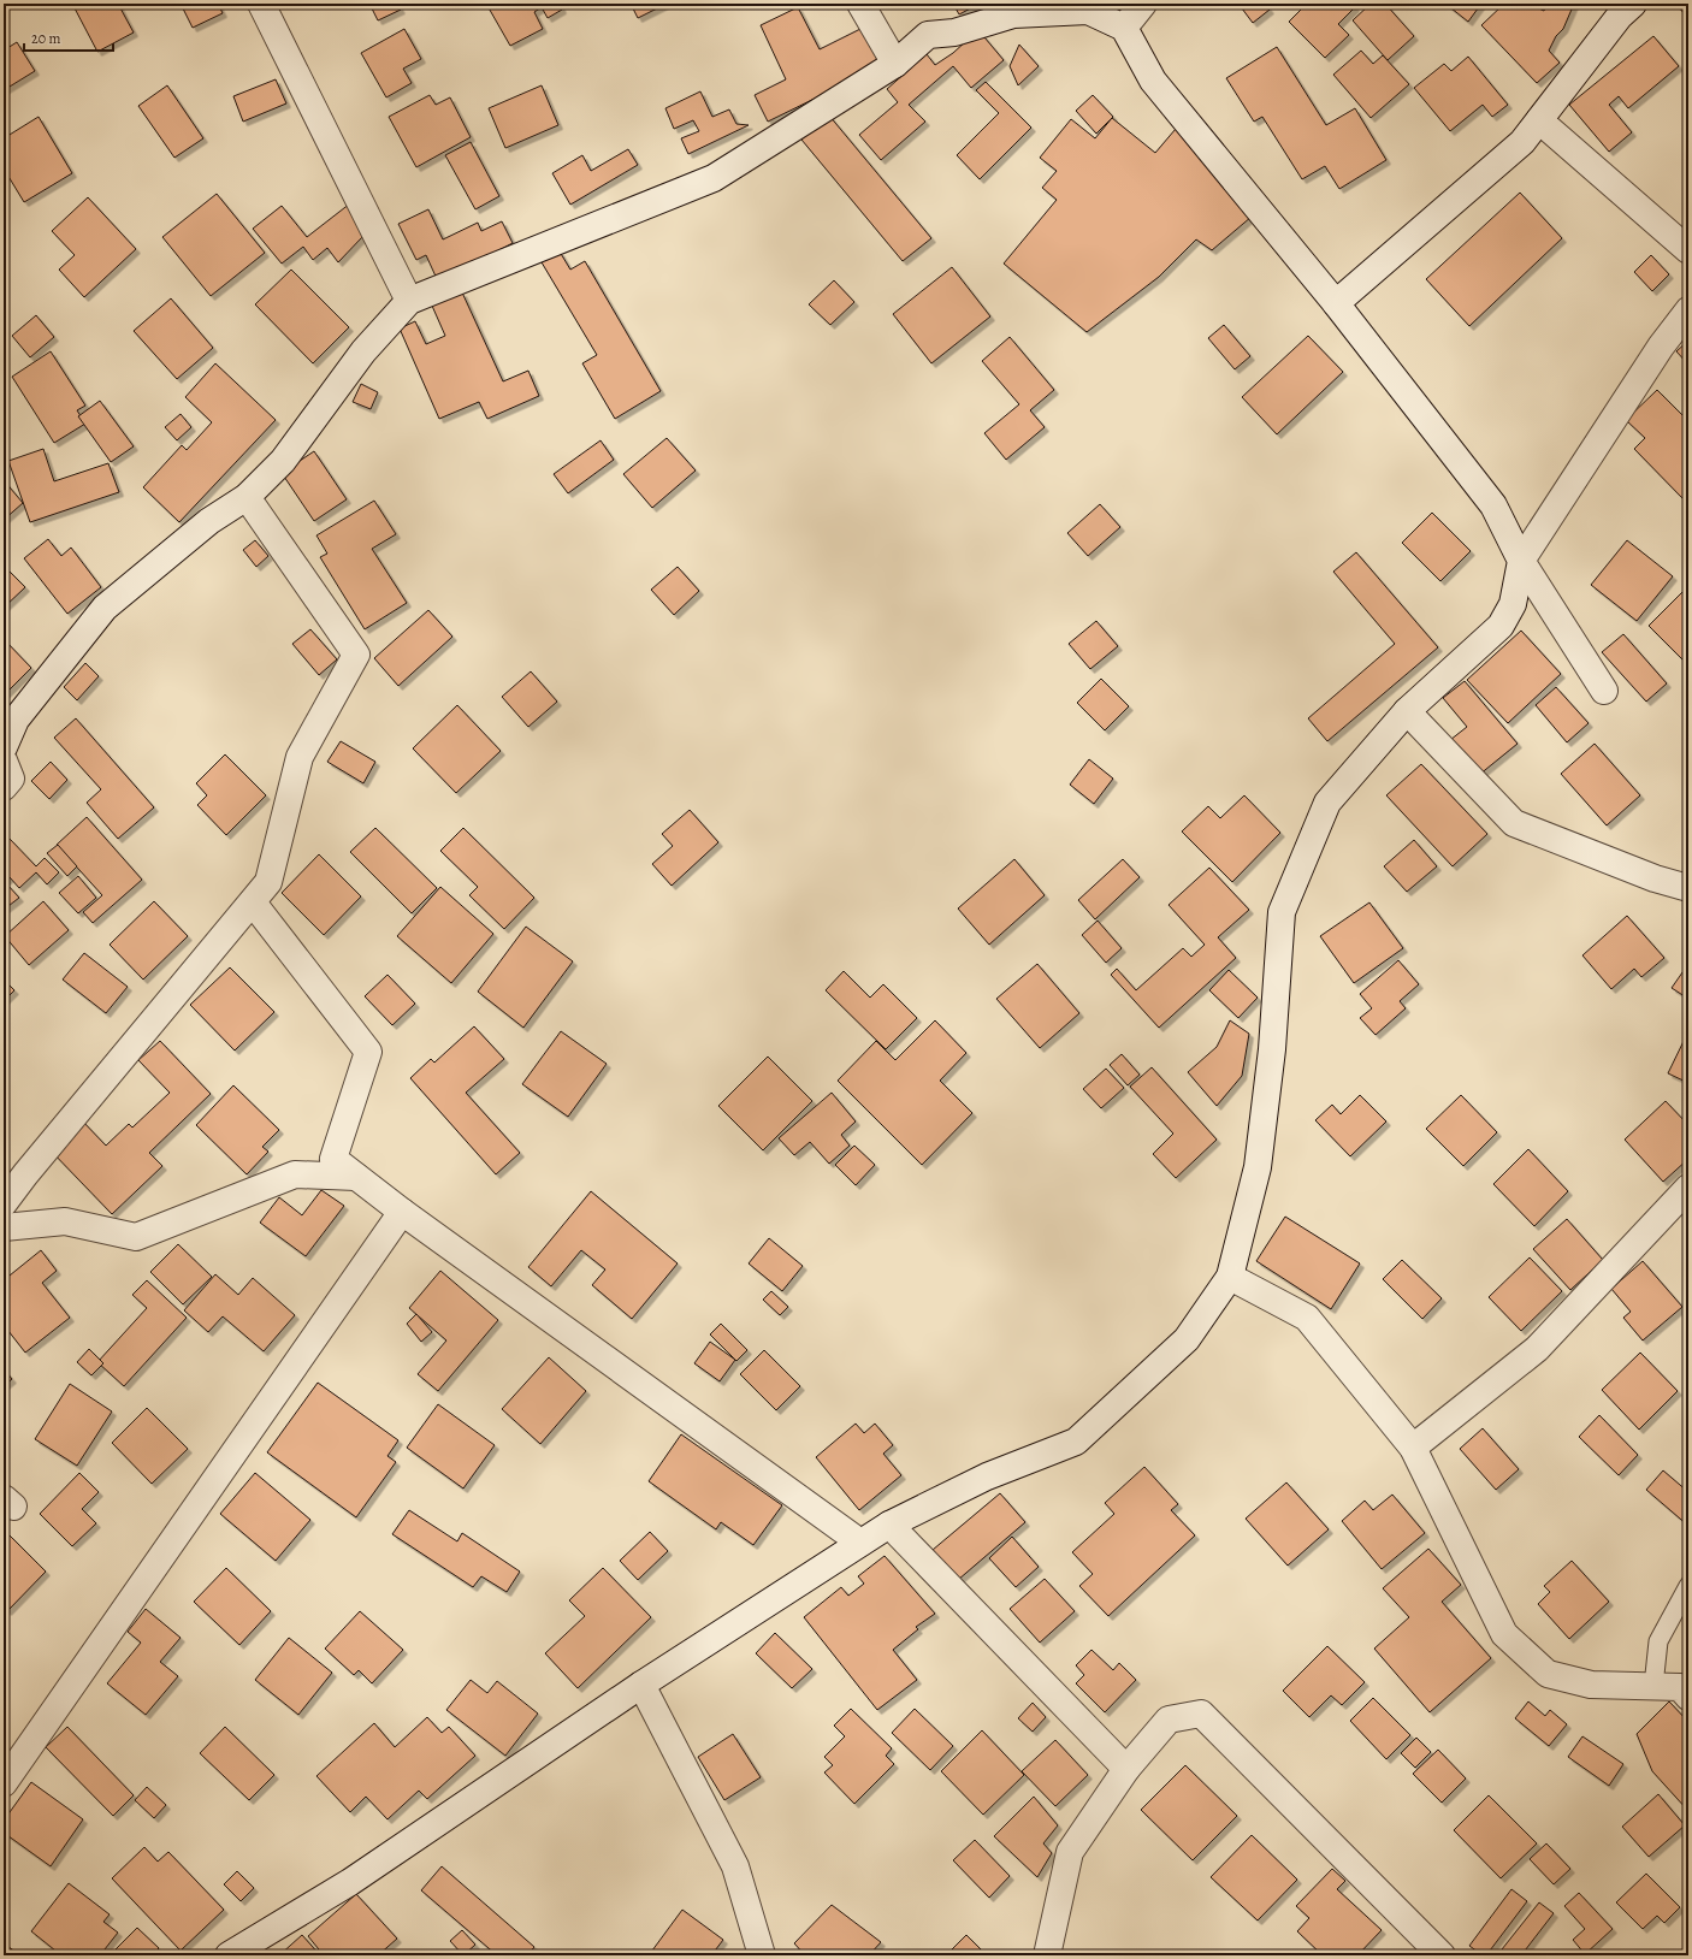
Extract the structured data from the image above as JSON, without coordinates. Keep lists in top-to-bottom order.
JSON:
{
  "scale_bar": "20 m"
}
